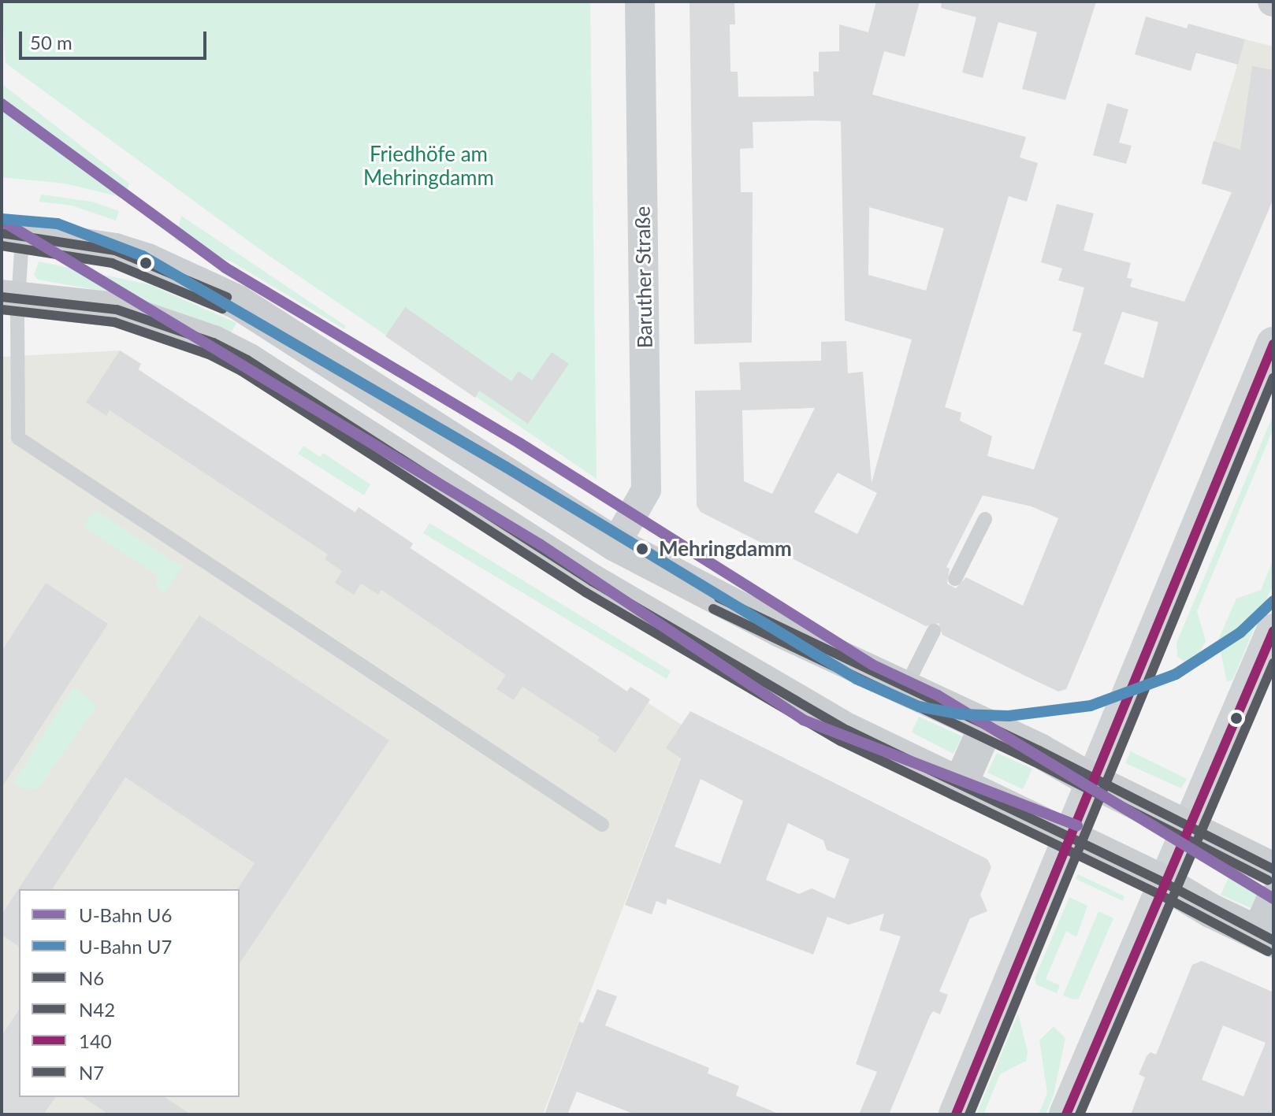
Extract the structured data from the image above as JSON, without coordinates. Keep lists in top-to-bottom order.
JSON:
{
  "streets": {
    "street": ["Baruther Straße"]
  },
  "parks": ["Friedhöfe am Mehringdamm"],
  "places": ["Mehringdamm"],
  "lines": [
    "metro line U6",
    "metro line U7",
    "transit line N6",
    "transit line N42",
    "transit line 140",
    "transit line N7"
  ],
  "legend": [
    "U-Bahn U6",
    "U-Bahn U7",
    "N6",
    "N42",
    "140",
    "N7"
  ],
  "scale_bar": "50 m"
}
